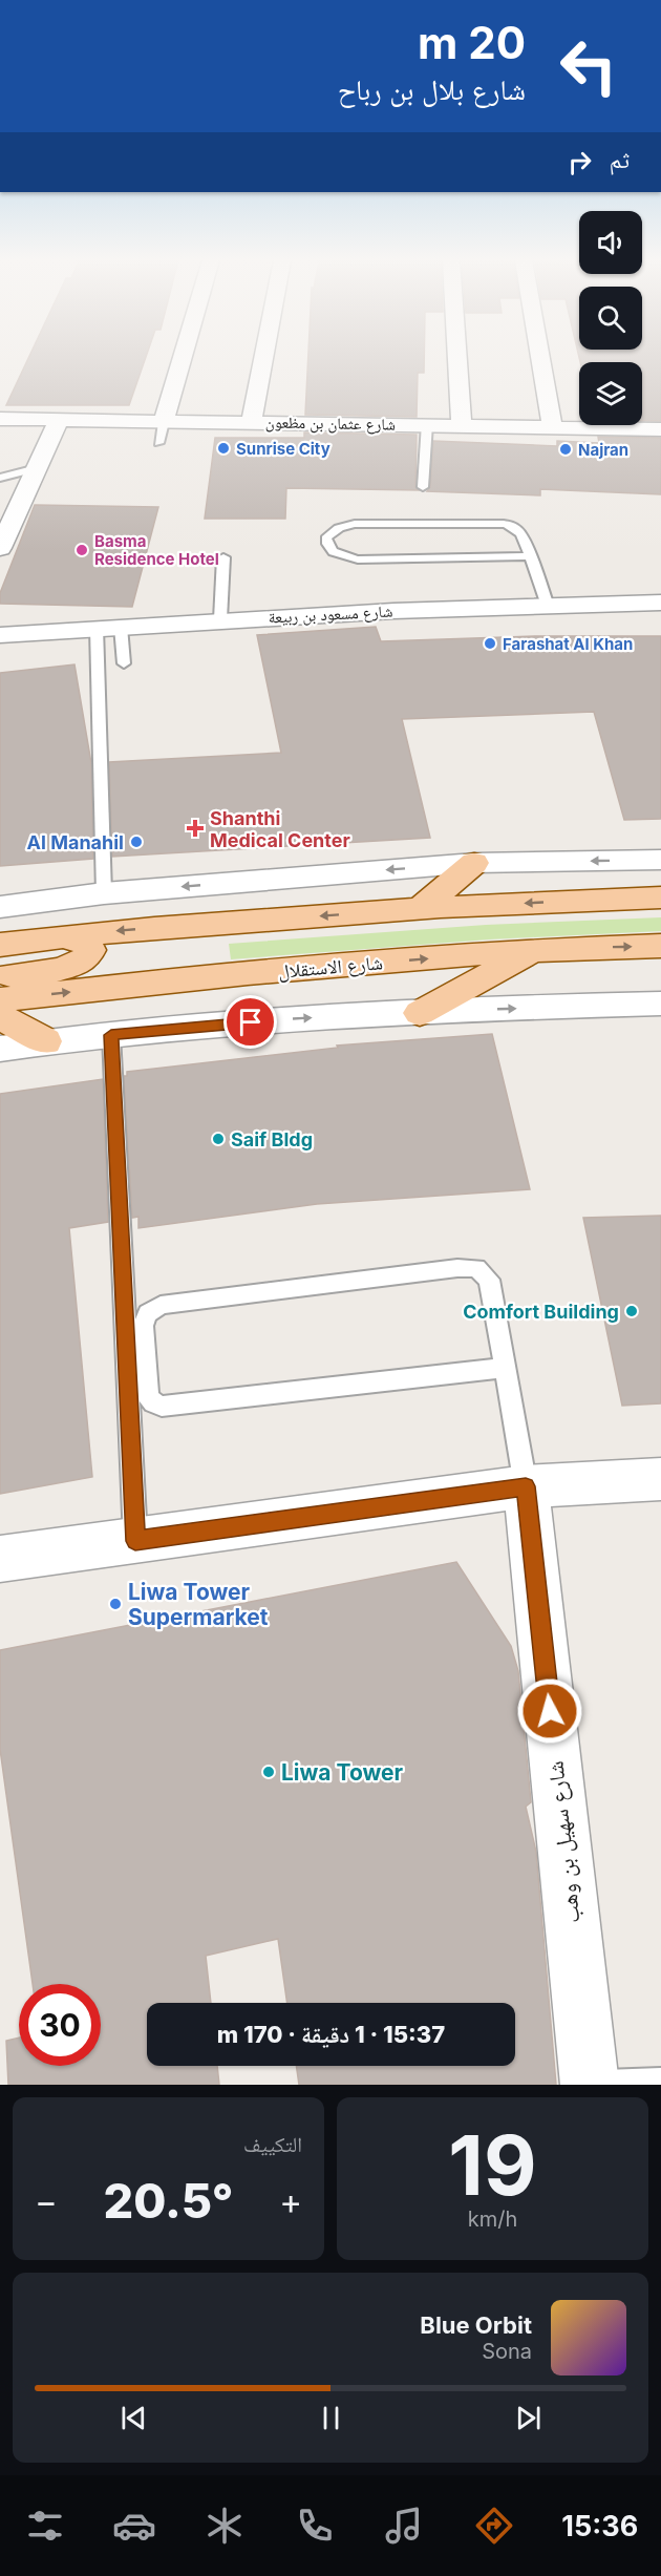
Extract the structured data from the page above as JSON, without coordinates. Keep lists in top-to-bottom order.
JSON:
{
  "streets": {
    "main road": ["شارع الاستقلال"],
    "street": ["شارع عثمان بن مظعون", "شارع مسعود بن ربيعة", "شارع سهيل بن وهب"]
  },
  "places": {
    "other": [
      "Sunrise City",
      "Najran",
      "Basma Residence Hotel",
      "Farashat Al Khan",
      "Al Manahil",
      "Saif Bldg",
      "Comfort Building",
      "Liwa Tower Supermarket",
      "Liwa Tower"
    ],
    "health": ["Shanthi Medical Center"]
  },
  "page": {
    "turn": ["20 m", "شارع بلال بن رباح"],
    "then": "ثم",
    "limit": "30",
    "trip": "15:37 · 1 دقيقة · 170 m",
    "tile": [
      ["19", "km/h"],
      "التكييف"
    ],
    "heat": ["−", "20.5°", "+"],
    "song": ["Blue Orbit", "Sona"],
    "tabs": "15:36"
  }
}
